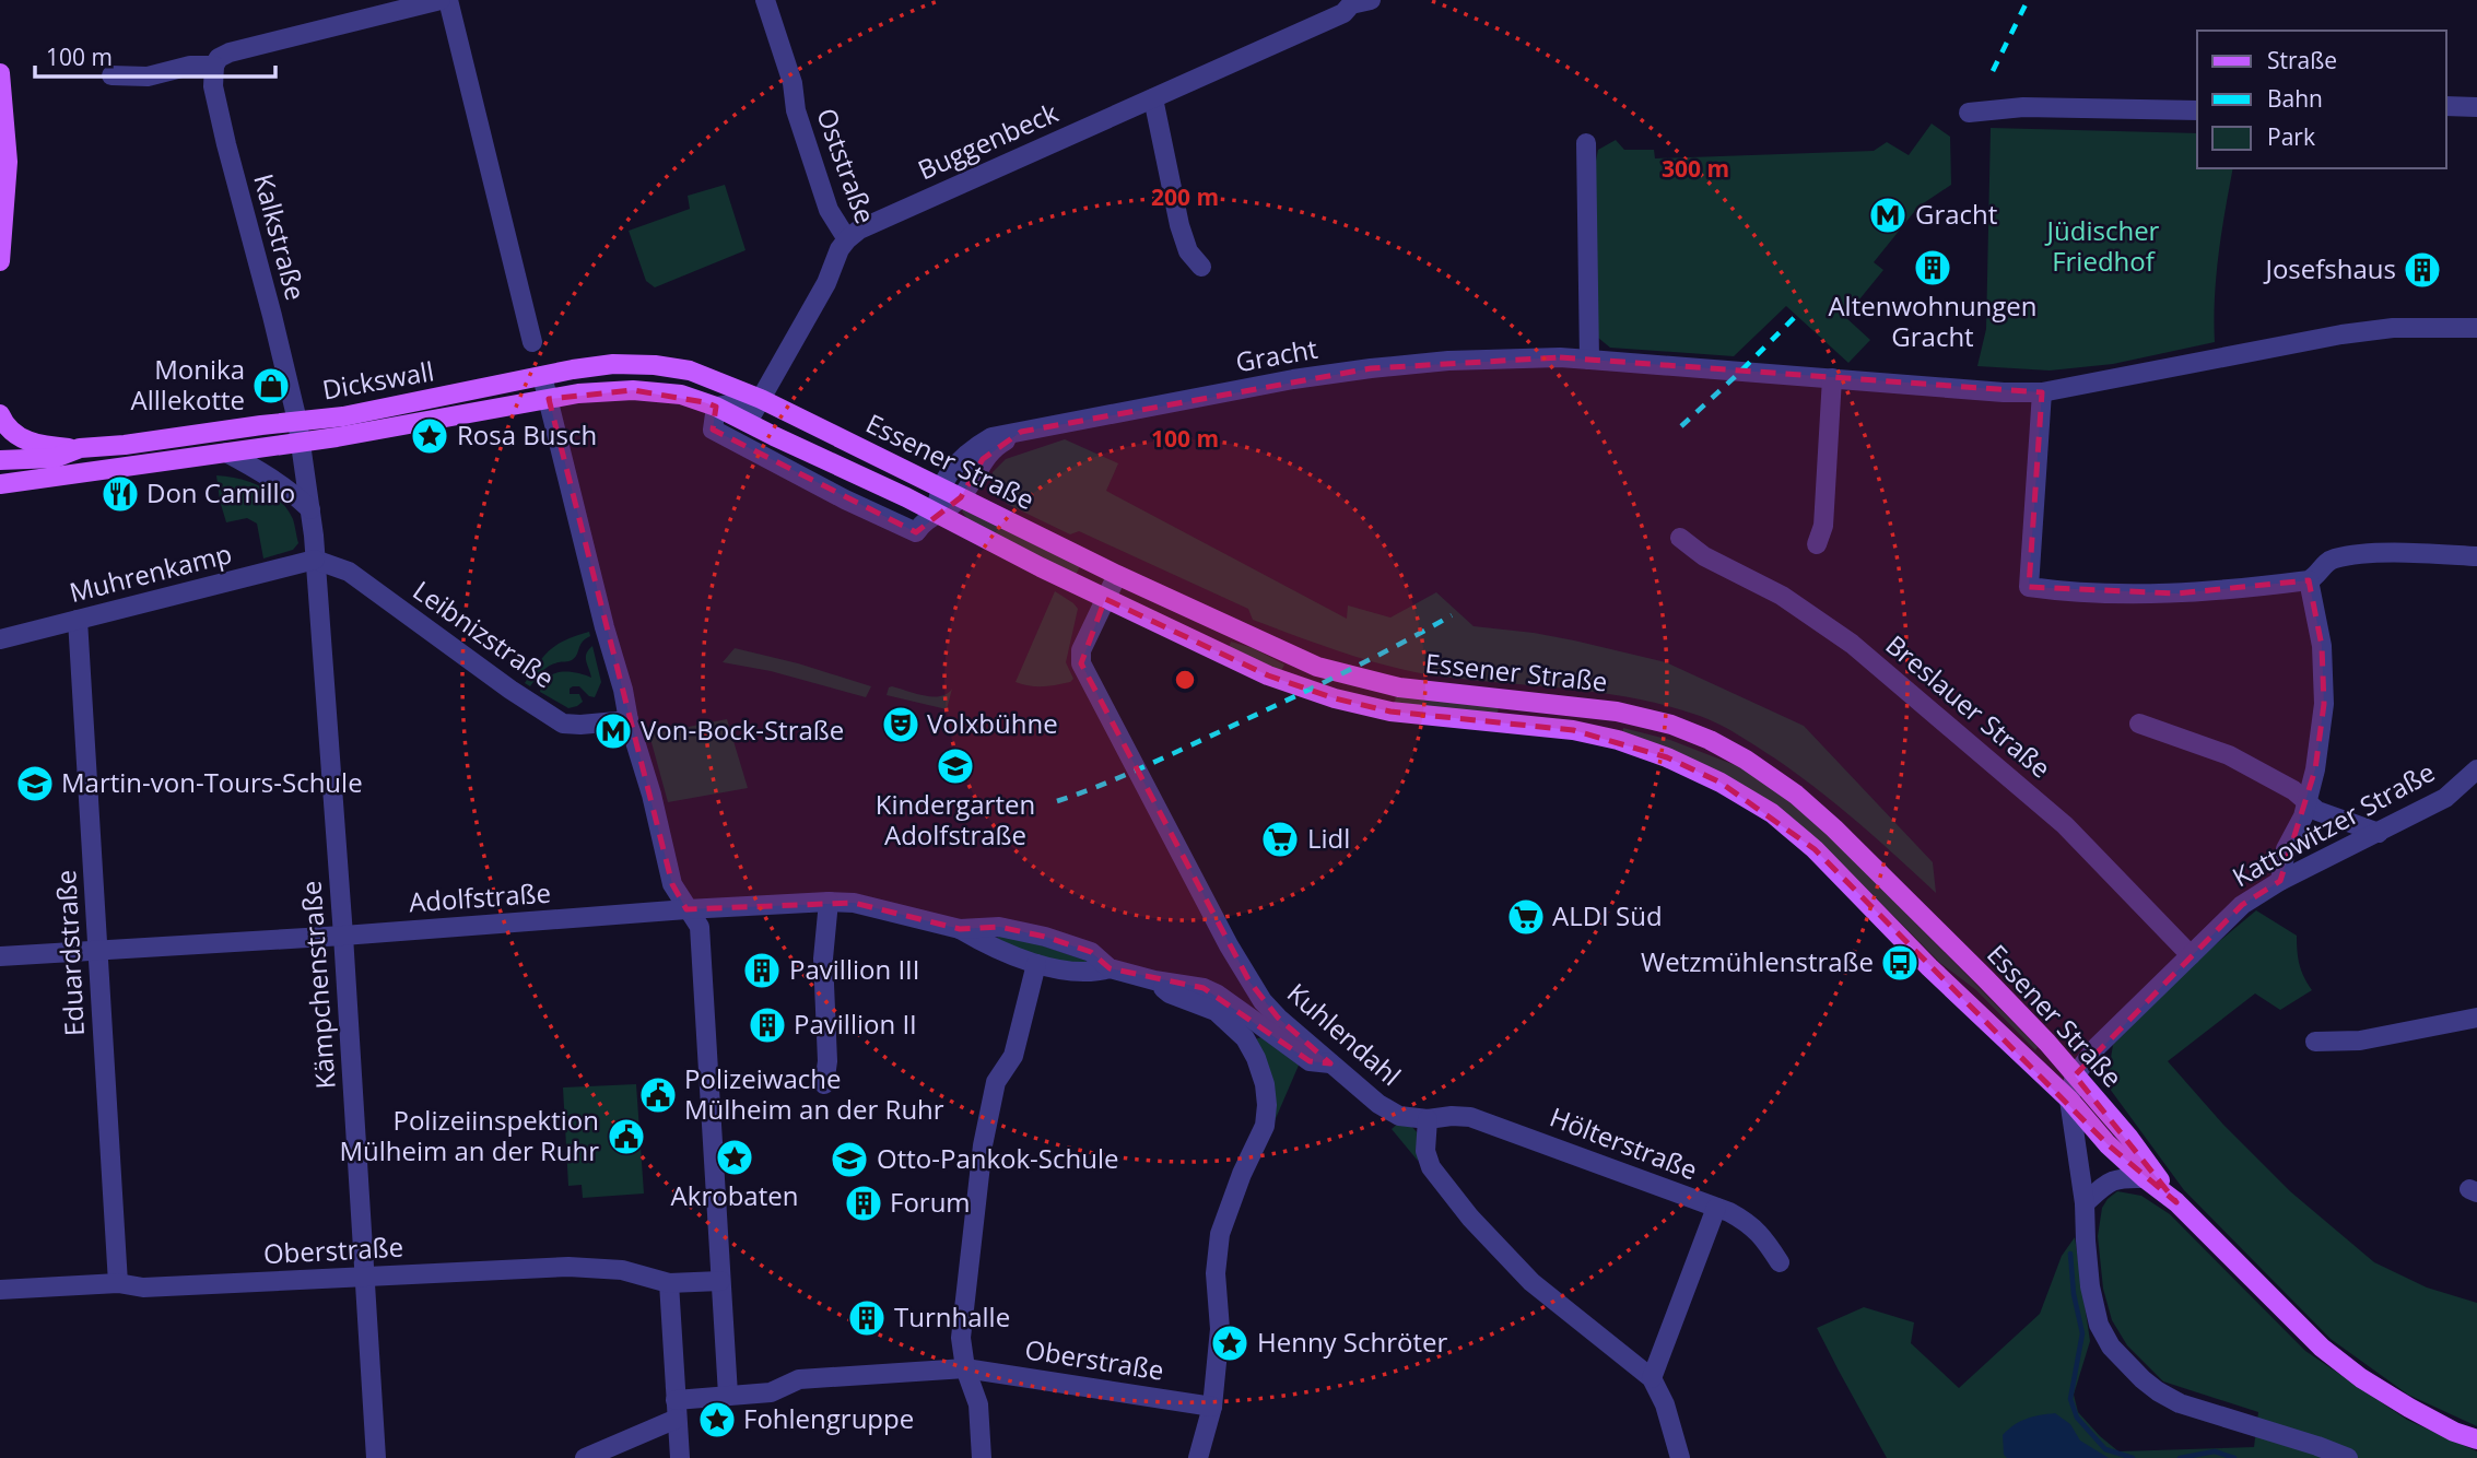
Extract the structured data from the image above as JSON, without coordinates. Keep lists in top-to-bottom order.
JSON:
{
  "streets": {
    "main road": ["Dickswall", "Essener Straße"],
    "street": [
      "Buggenbeck",
      "Oststraße",
      "Kalkstraße",
      "Gracht",
      "Muhrenkamp",
      "Leibnizstraße",
      "Breslauer Straße",
      "Kattowitzer Straße",
      "Adolfstraße",
      "Eduardstraße",
      "Kämpchenstraße",
      "Kuhlendahl",
      "Hölterstraße",
      "Oberstraße"
    ]
  },
  "crossings": [
    ["Buggenbeck", "Oststraße"],
    ["Oststraße", "Dickswall"],
    ["Oststraße", "Essener Straße"],
    ["Kalkstraße", "Dickswall"],
    ["Kalkstraße", "Kämpchenstraße"],
    ["Gracht", "Essener Straße"],
    ["Dickswall", "Essener Straße"],
    ["Dickswall", "Kämpchenstraße"],
    ["Essener Straße", "Kattowitzer Straße"],
    ["Essener Straße", "Kuhlendahl"],
    ["Muhrenkamp", "Leibnizstraße"],
    ["Muhrenkamp", "Eduardstraße"],
    ["Muhrenkamp", "Kämpchenstraße"],
    ["Leibnizstraße", "Kämpchenstraße"],
    ["Breslauer Straße", "Kattowitzer Straße"],
    ["Adolfstraße", "Eduardstraße"],
    ["Adolfstraße", "Kämpchenstraße"],
    ["Adolfstraße", "Kuhlendahl"],
    ["Eduardstraße", "Oberstraße"],
    ["Kämpchenstraße", "Oberstraße"],
    ["Kuhlendahl", "Hölterstraße"]
  ],
  "parks": ["Jüdischer Friedhof"],
  "places": {
    "metro station": ["Gracht", "Von-Bock-Straße"],
    "building": [
      "Altenwohnungen Gracht",
      "Josefshaus",
      "Pavillion III",
      "Pavillion II",
      "Forum",
      "Turnhalle"
    ],
    "shop": ["Monika Alllekotte"],
    "place": [
      "Rosa Busch",
      "Akrobaten",
      "Henny Schröter",
      "Fohlengruppe"
    ],
    "restaurant": ["Don Camillo"],
    "theatre": ["Volxbühne"],
    "school or university": ["Kindergarten Adolfstraße", "Martin-von-Tours-Schule", "Otto-Pankok-Schule"],
    "supermarket": ["Lidl", "ALDI Süd"],
    "bus stop": ["Wetzmühlenstraße"],
    "public building": ["Polizeiwache Mülheim an der Ruhr", "Polizeiinspektion Mülheim an der Ruhr"]
  },
  "legend": ["Straße", "Bahn", "Park"],
  "scale_bar": "100 m",
  "rings": ["300 m", "200 m", "100 m"]
}
